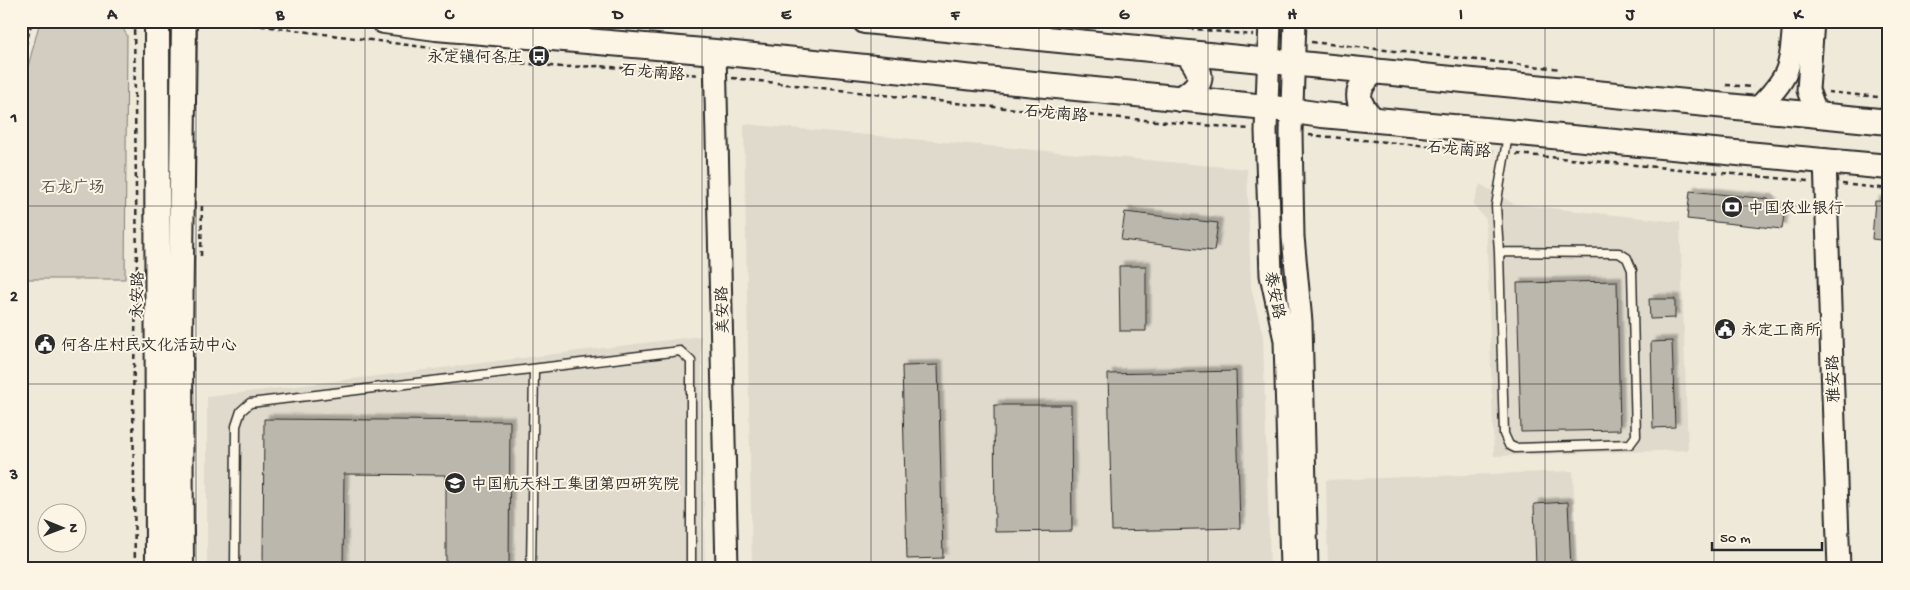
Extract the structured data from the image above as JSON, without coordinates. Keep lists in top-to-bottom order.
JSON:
{
  "streets": {
    "main road": ["石龙南路", "永安路"],
    "street": ["泰安路", "美安路", "雅安路"]
  },
  "crossings": [
    ["石龙南路", "泰安路"],
    ["石龙南路", "美安路"],
    ["石龙南路", "雅安路"]
  ],
  "parks": ["石龙广场"],
  "places": {
    "bus stop": ["永定镇何各庄"],
    "bank": ["中国农业银行"],
    "public building": ["永定工商所", "何各庄村民文化活动中心"],
    "school or university": ["中国航天科工集团第四研究院"]
  },
  "scale_bar": "50 m",
  "north": "right",
  "grid": {
    "columns": [
      "A",
      "B",
      "C",
      "D",
      "E",
      "F",
      "G",
      "H",
      "I",
      "J",
      "K"
    ],
    "rows": ["1", "2", "3"]
  }
}
